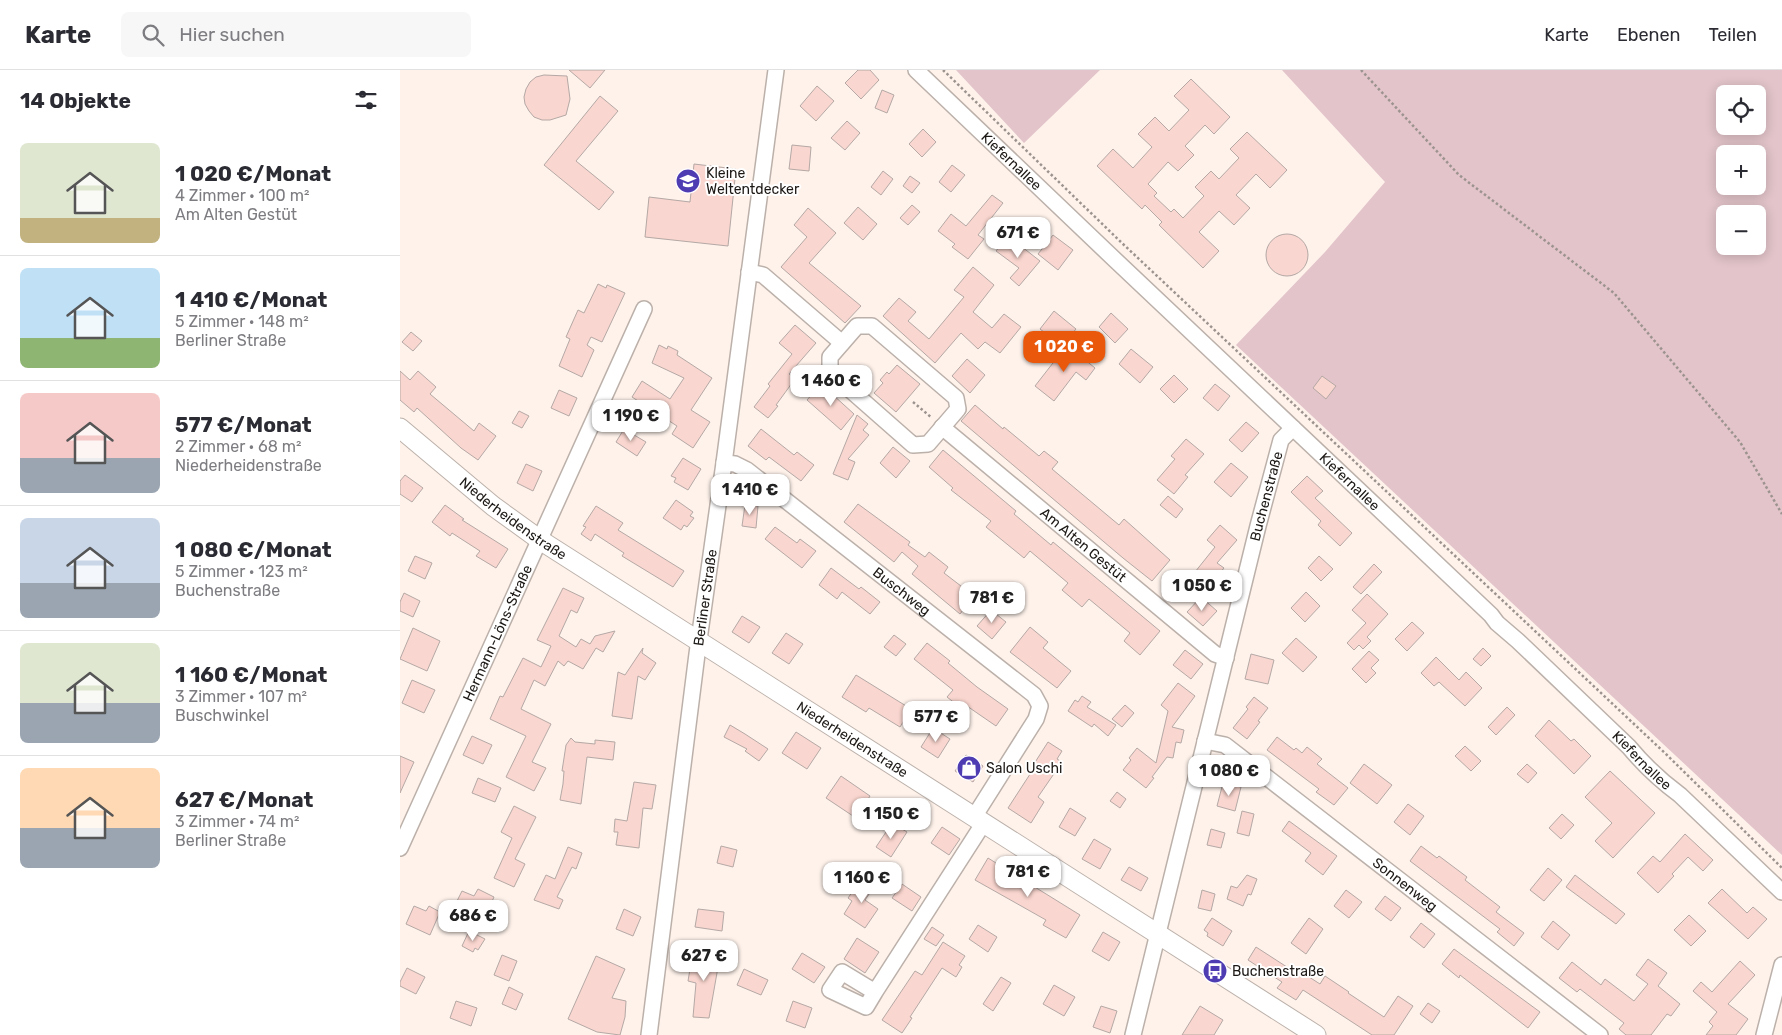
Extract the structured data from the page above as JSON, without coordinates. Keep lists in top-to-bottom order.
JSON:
{
  "streets": {
    "street": [
      "Kiefernallee",
      "Buchenstraße",
      "Niederheidenstraße",
      "Am Alten Gestüt",
      "Buschweg",
      "Berliner Straße",
      "Hermann-Löns-Straße",
      "Sonnenweg"
    ]
  },
  "crossings": [
    ["Kiefernallee", "Buchenstraße"],
    ["Buchenstraße", "Niederheidenstraße"],
    ["Buchenstraße", "Am Alten Gestüt"],
    ["Buchenstraße", "Sonnenweg"],
    ["Niederheidenstraße", "Buschweg"],
    ["Niederheidenstraße", "Berliner Straße"],
    ["Niederheidenstraße", "Hermann-Löns-Straße"],
    ["Buschweg", "Berliner Straße"]
  ],
  "places": {
    "school or university": ["Kleine Weltentdecker"],
    "shop": ["Salon Uschi"],
    "bus stop": ["Buchenstraße"]
  },
  "page": {
    "header": "Karte",
    "search": "Hier suchen",
    "nav": ["Karte", "Ebenen", "Teilen"],
    "heading": "14 Objekte",
    "map_buttons": ["+", "−"],
    "list": [
      {
        "name": "1 020 €/Monat",
        "note": "4 Zimmer · 100 m² · Am Alten Gestüt"
      },
      {
        "name": "1 410 €/Monat",
        "note": "5 Zimmer · 148 m² · Berliner Straße"
      },
      {
        "name": "577 €/Monat",
        "note": "2 Zimmer · 68 m² · Niederheidenstraße"
      },
      {
        "name": "1 080 €/Monat",
        "note": "5 Zimmer · 123 m² · Buchenstraße"
      },
      {
        "name": "1 160 €/Monat",
        "note": "3 Zimmer · 107 m² · Buschwinkel"
      },
      {
        "name": "627 €/Monat",
        "note": "3 Zimmer · 74 m² · Berliner Straße"
      }
    ],
    "price": [
      "671 €",
      "1 020 €",
      "1 460 €",
      "1 190 €",
      "1 410 €",
      "1 050 €",
      "781 €",
      "577 €",
      "1 080 €",
      "1 150 €",
      "781 €",
      "1 160 €",
      "686 €",
      "627 €"
    ]
  }
}
